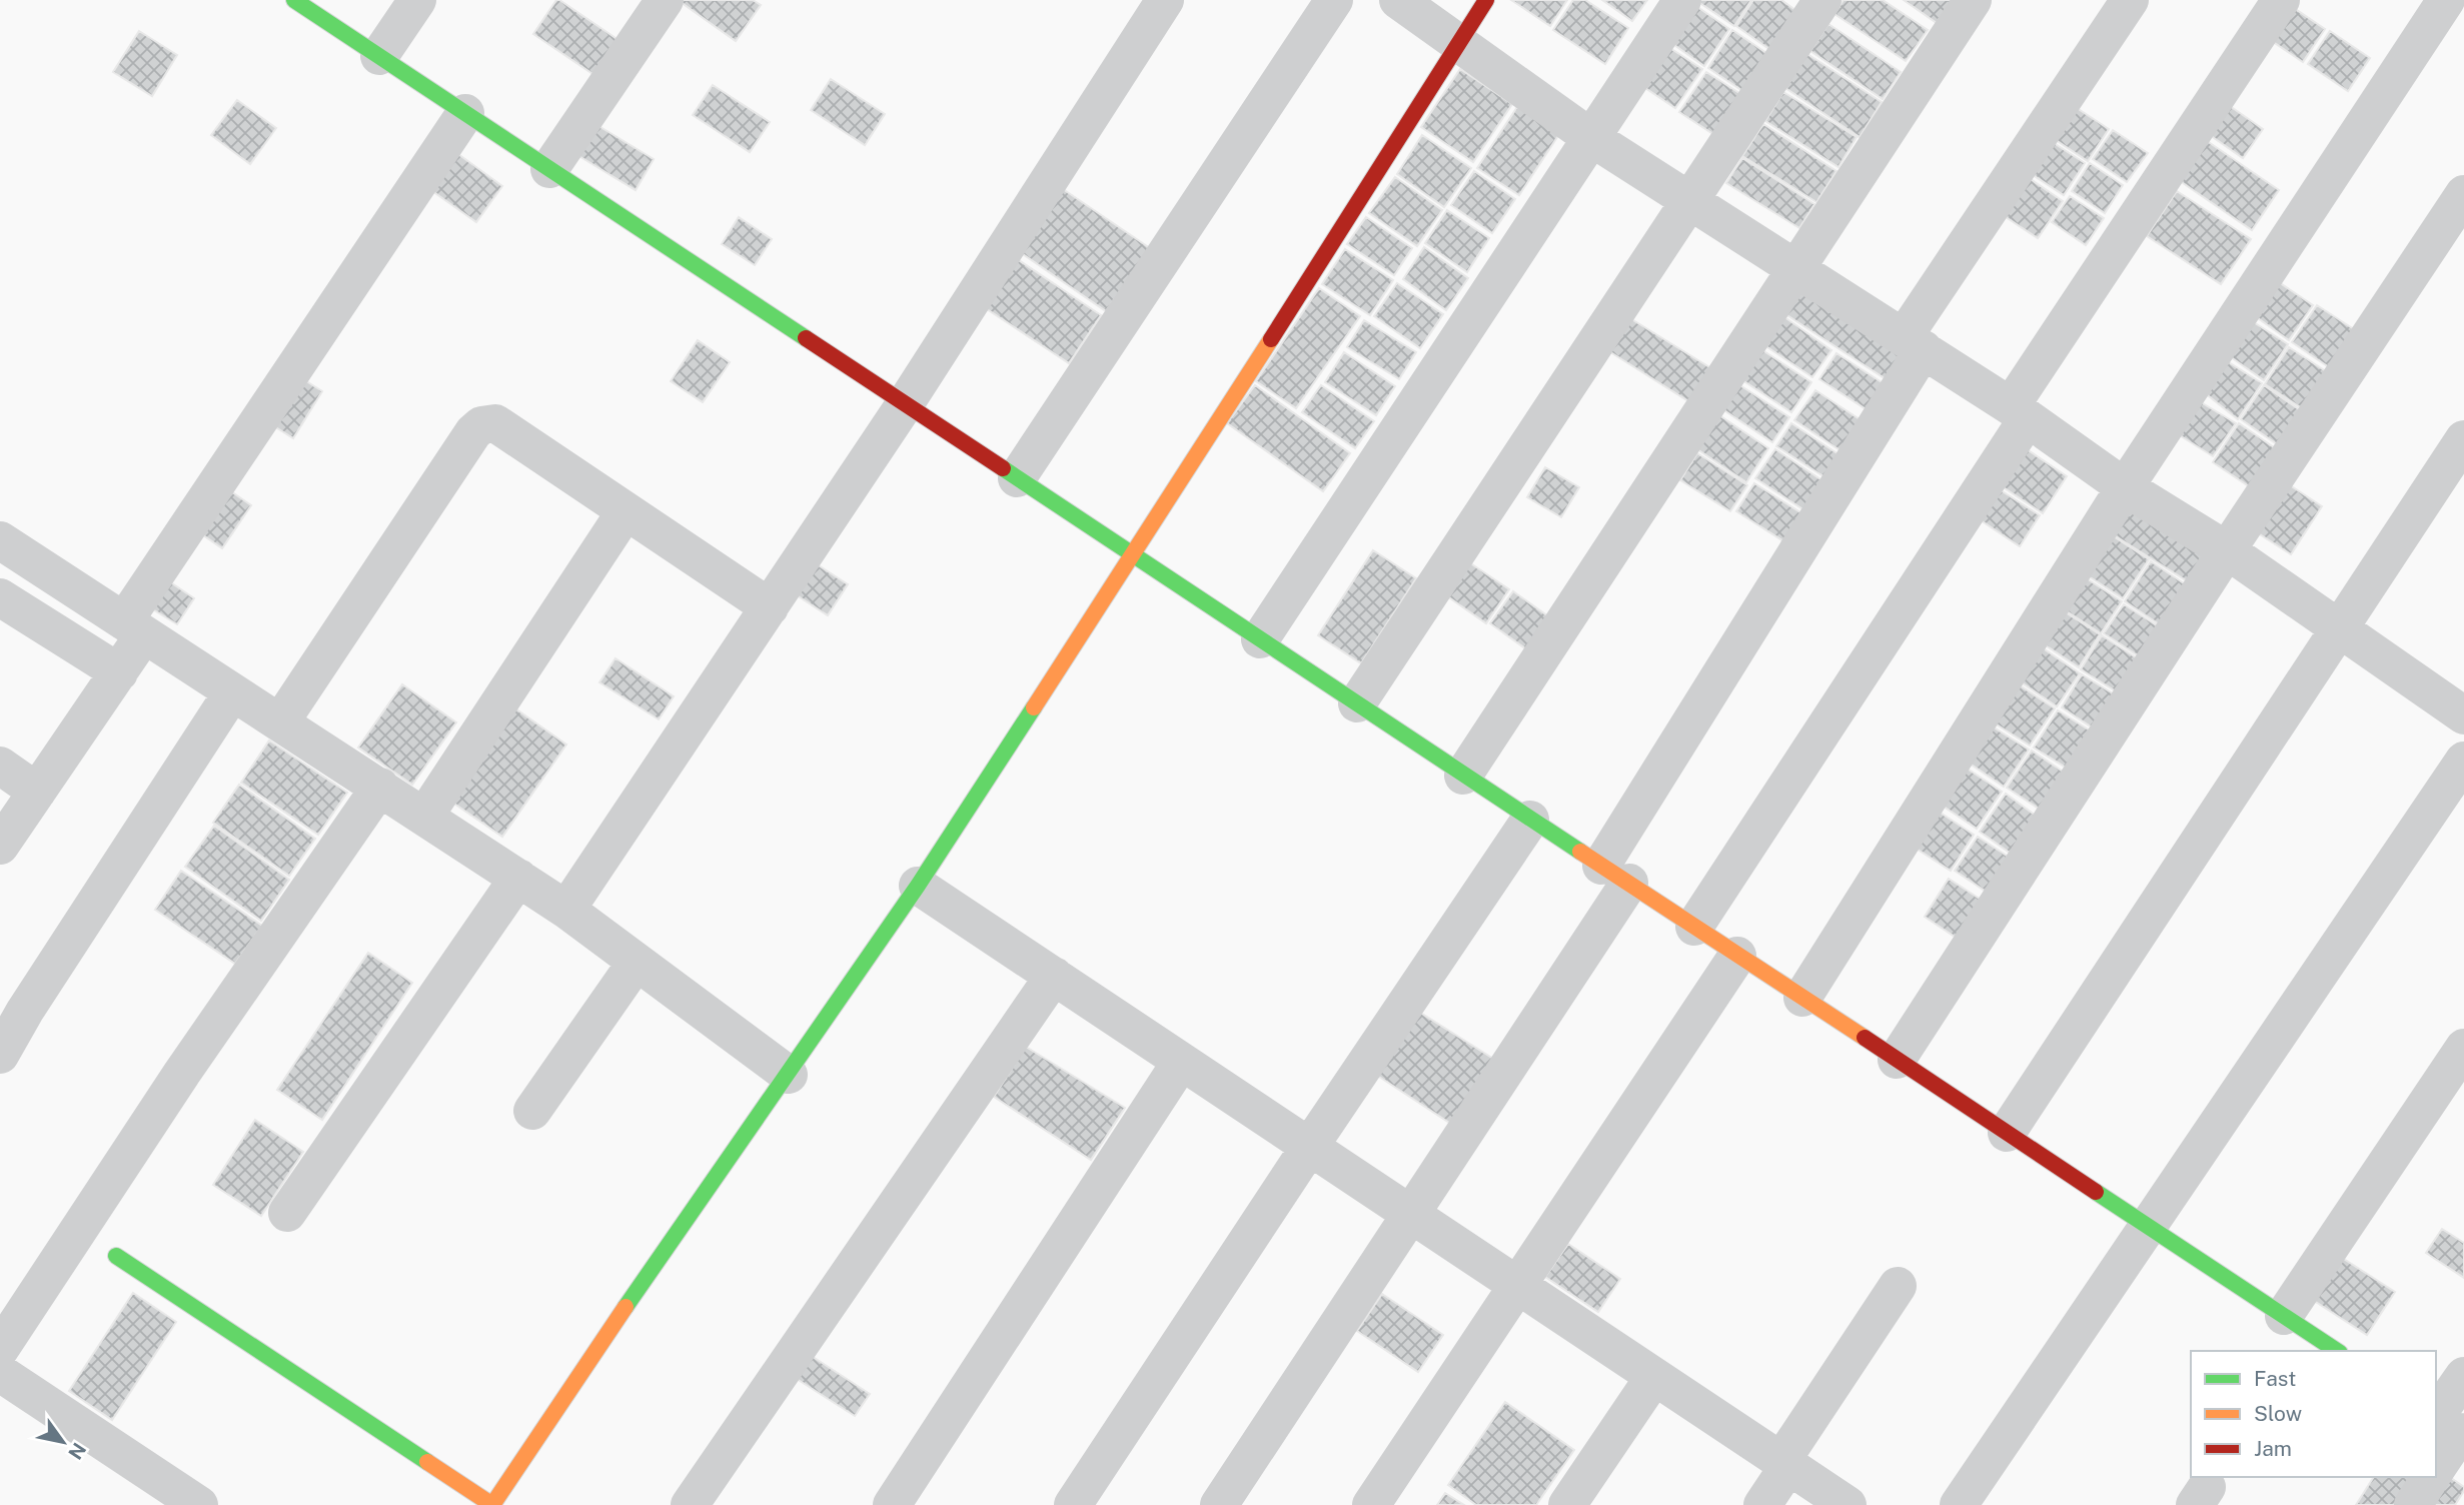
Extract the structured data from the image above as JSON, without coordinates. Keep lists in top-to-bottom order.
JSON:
{
  "legend": ["Fast", "Slow", "Jam"],
  "north": "bottom right"
}
